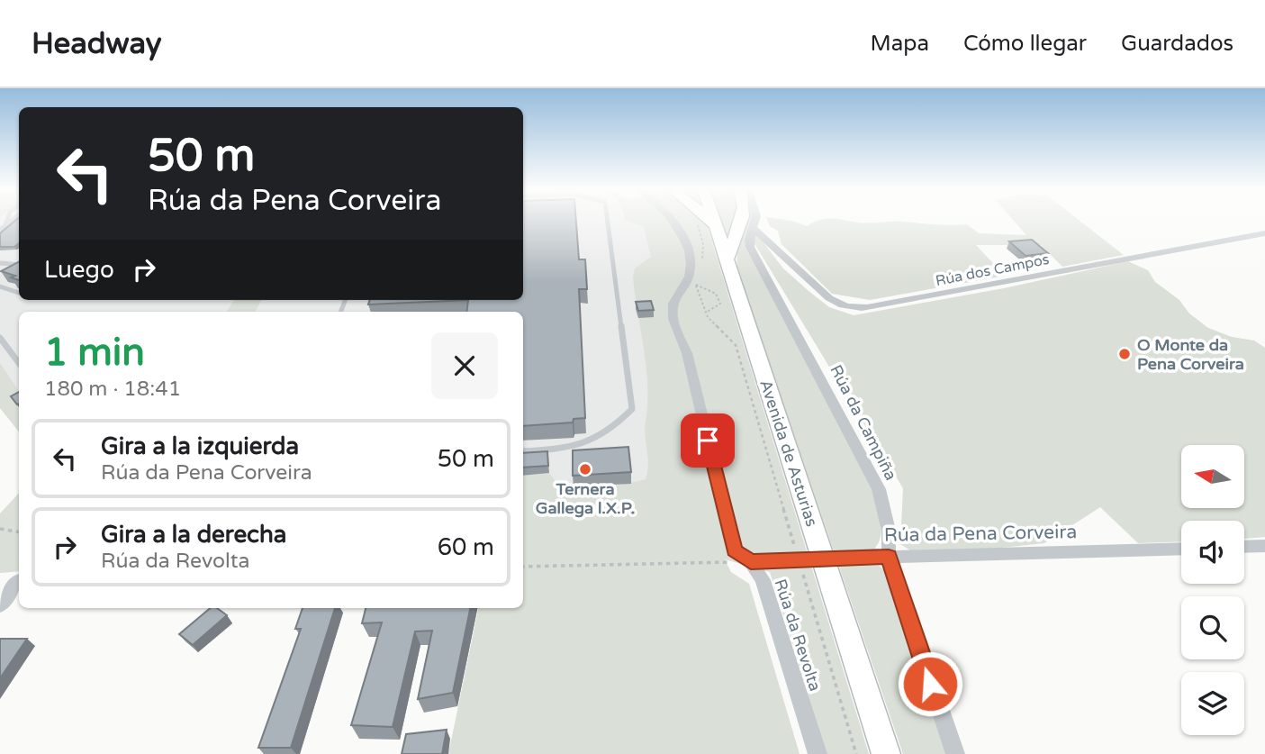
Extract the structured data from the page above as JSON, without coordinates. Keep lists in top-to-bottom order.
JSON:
{
  "streets": {
    "main road": ["Avenida de Asturias"],
    "street": [
      "Rúa dos Campos",
      "Rúa da Campiña",
      "Rúa da Pena Corveira",
      "Rúa da Revolta"
    ]
  },
  "crossings": [
    ["Rúa dos Campos", "Rúa da Campiña"],
    ["Rúa da Campiña", "Rúa da Pena Corveira"],
    ["Rúa da Pena Corveira", "Rúa da Revolta"]
  ],
  "places": ["O Monte da Pena Corveira", "Ternera Gallega l.X.P."],
  "north": "left",
  "page": {
    "header": "Headway",
    "nav": ["Mapa", "Cómo llegar", "Guardados"],
    "turn": ["50 m", "Rúa da Pena Corveira"],
    "then": "Luego",
    "heading": ["1 min", "180 m · 18:41"],
    "list": [
      {
        "name": "Gira a la izquierda",
        "note": "Rúa da Pena Corveira",
        "value": "50 m"
      },
      {
        "name": "Gira a la derecha",
        "note": "Rúa da Revolta",
        "value": "60 m"
      }
    ]
  }
}
